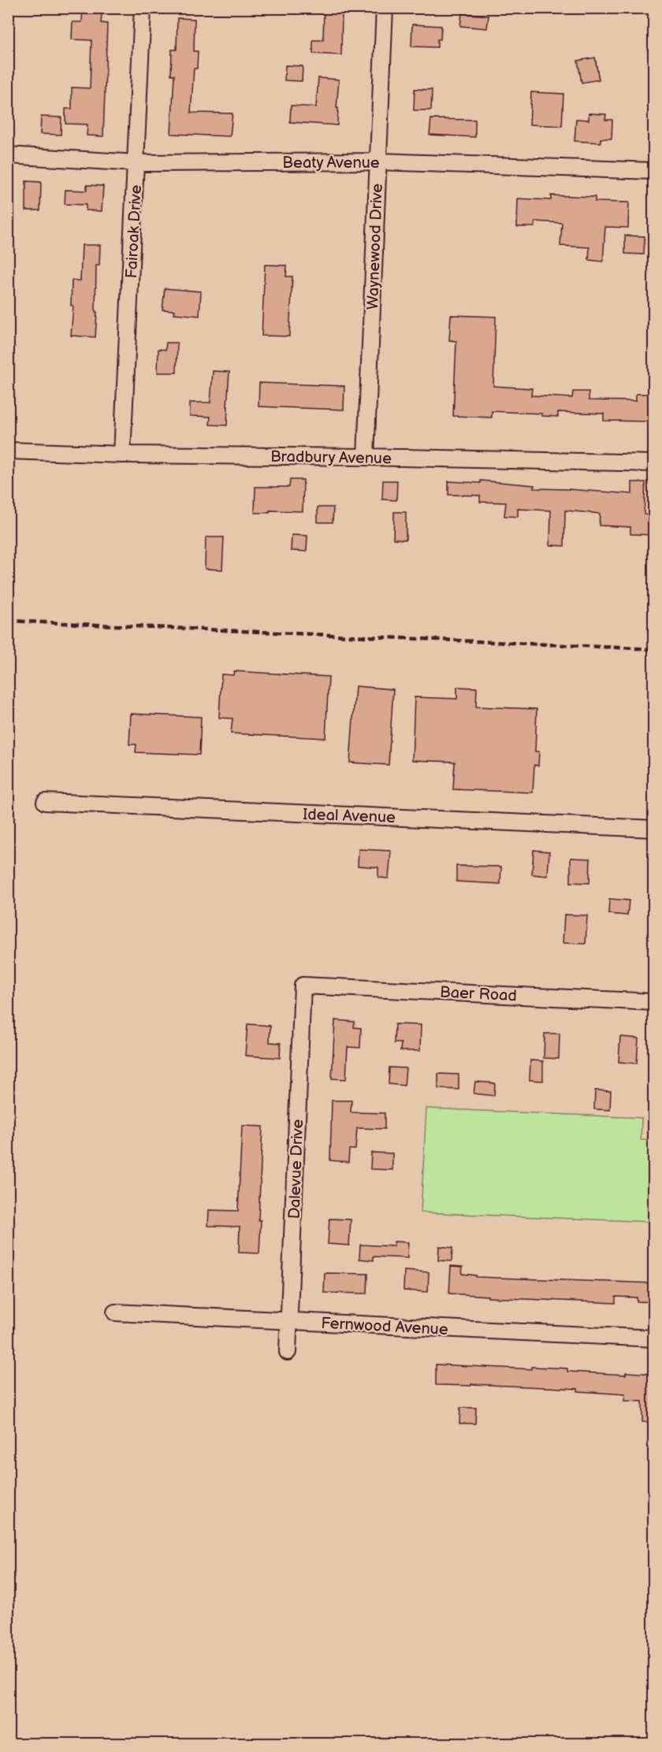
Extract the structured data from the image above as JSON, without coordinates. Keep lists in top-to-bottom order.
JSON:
{
  "streets": {
    "street": [
      "Beaty Avenue",
      "Fairoak Drive",
      "Waynewood Drive",
      "Bradbury Avenue",
      "Ideal Avenue",
      "Baer Road",
      "Dalevue Drive",
      "Fernwood Avenue"
    ]
  },
  "crossings": [
    ["Beaty Avenue", "Fairoak Drive"],
    ["Beaty Avenue", "Waynewood Drive"],
    ["Fairoak Drive", "Bradbury Avenue"],
    ["Waynewood Drive", "Bradbury Avenue"],
    ["Baer Road", "Dalevue Drive"],
    ["Dalevue Drive", "Fernwood Avenue"]
  ]
}
